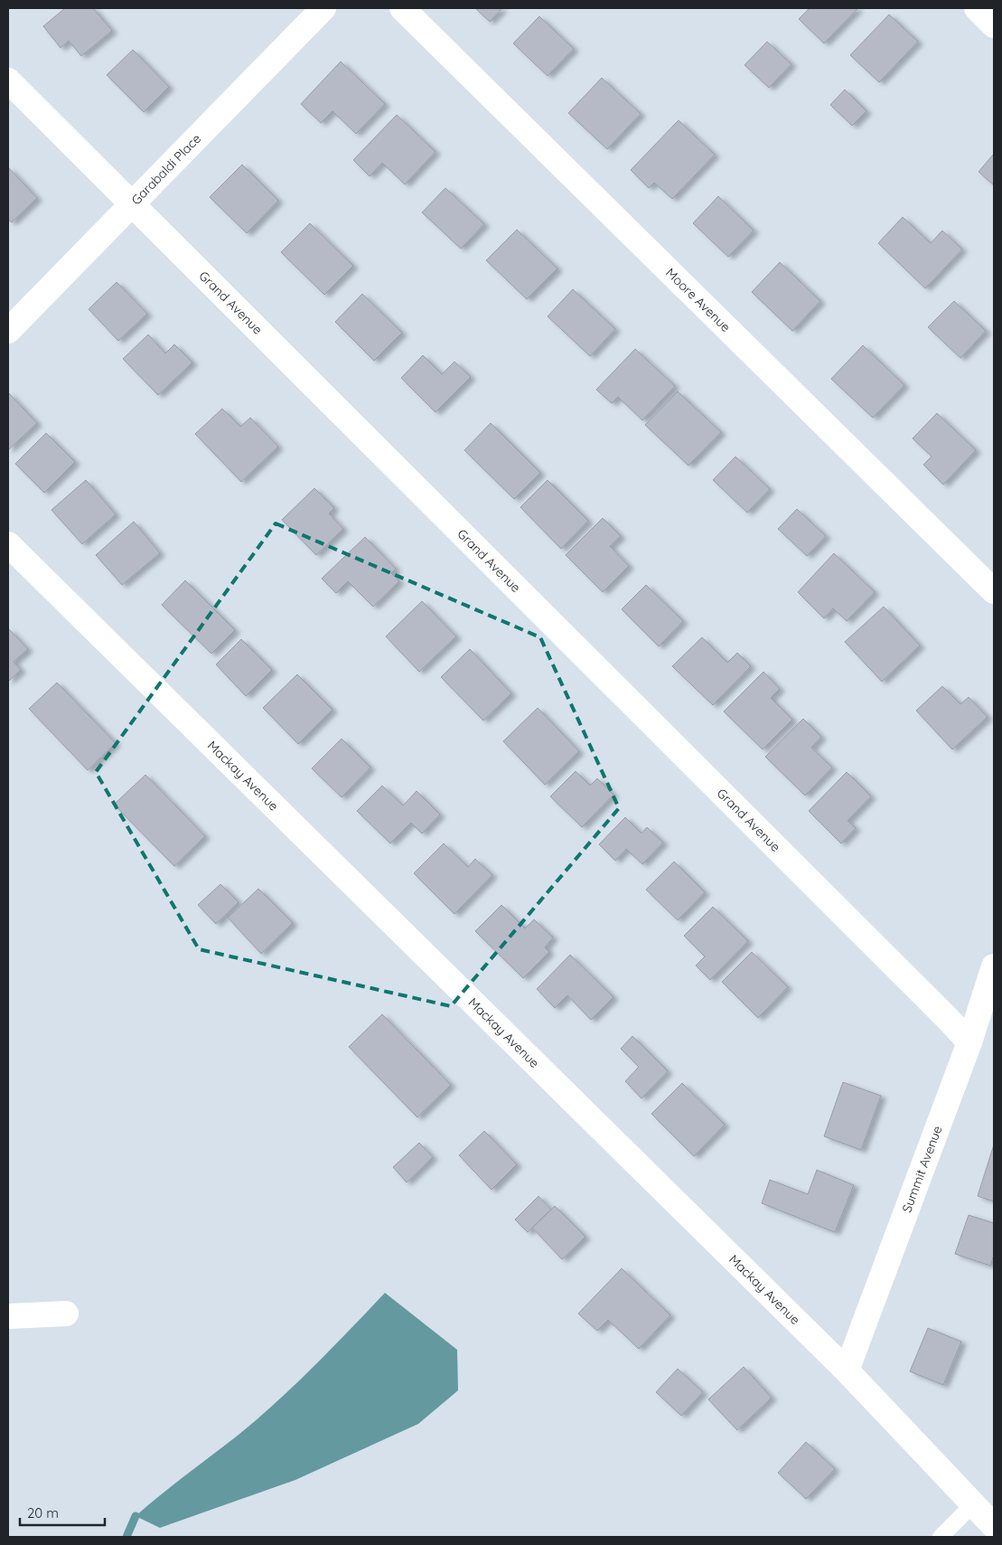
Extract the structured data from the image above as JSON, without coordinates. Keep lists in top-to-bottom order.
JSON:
{
  "streets": {
    "street": [
      "Garabaldi Place",
      "Moore Avenue",
      "Grand Avenue",
      "Mackay Avenue",
      "Summit Avenue"
    ]
  },
  "crossings": [
    ["Garabaldi Place", "Grand Avenue"],
    ["Grand Avenue", "Summit Avenue"],
    ["Mackay Avenue", "Summit Avenue"]
  ],
  "scale_bar": "20 m"
}
